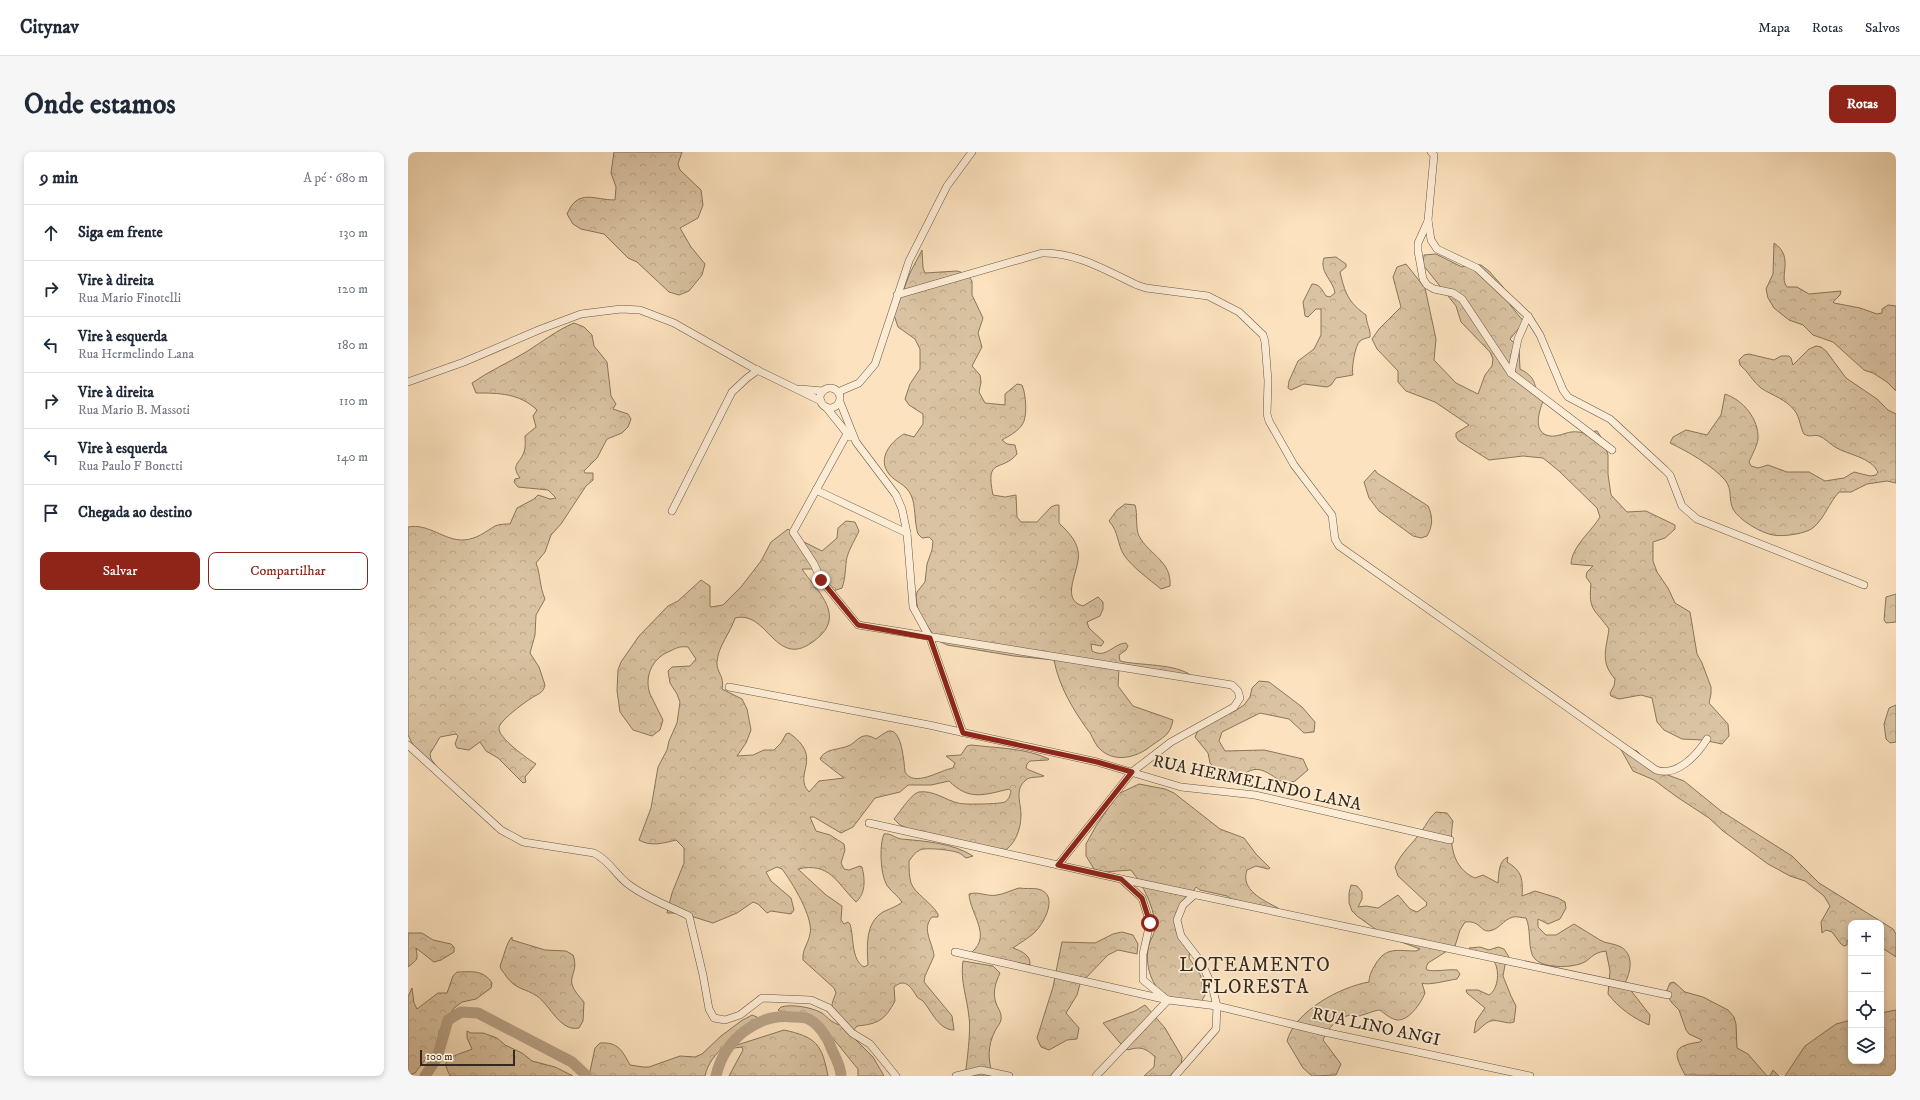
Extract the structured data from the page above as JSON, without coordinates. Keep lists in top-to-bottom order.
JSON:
{
  "streets": {
    "street": ["RUA HERMELINDO LANA", "RUA LINO ANGI"]
  },
  "districts": ["LOTEAMENTO FLORESTA"],
  "scale_bar": "100 m",
  "page": {
    "header": "Citynav",
    "nav": ["Mapa", "Rotas", "Salvos"],
    "buttons": [
      "Rotas",
      ["Salvar", "Compartilhar"]
    ],
    "title": "Onde estamos",
    "heading": ["9 min", "A pé · 680 m"],
    "list": [
      ["Siga em frente", "130 m"],
      ["Vire à direita", "Rua Mario Finotelli", "120 m"],
      ["Vire à esquerda", "Rua Hermelindo Lana", "180 m"],
      ["Vire à direita", "Rua Mario B. Massoti", "110 m"],
      ["Vire à esquerda", "Rua Paulo F Bonetti", "140 m"],
      "Chegada ao destino"
    ],
    "map_buttons": ["+", "−"],
    "scale": "100 m"
  }
}
